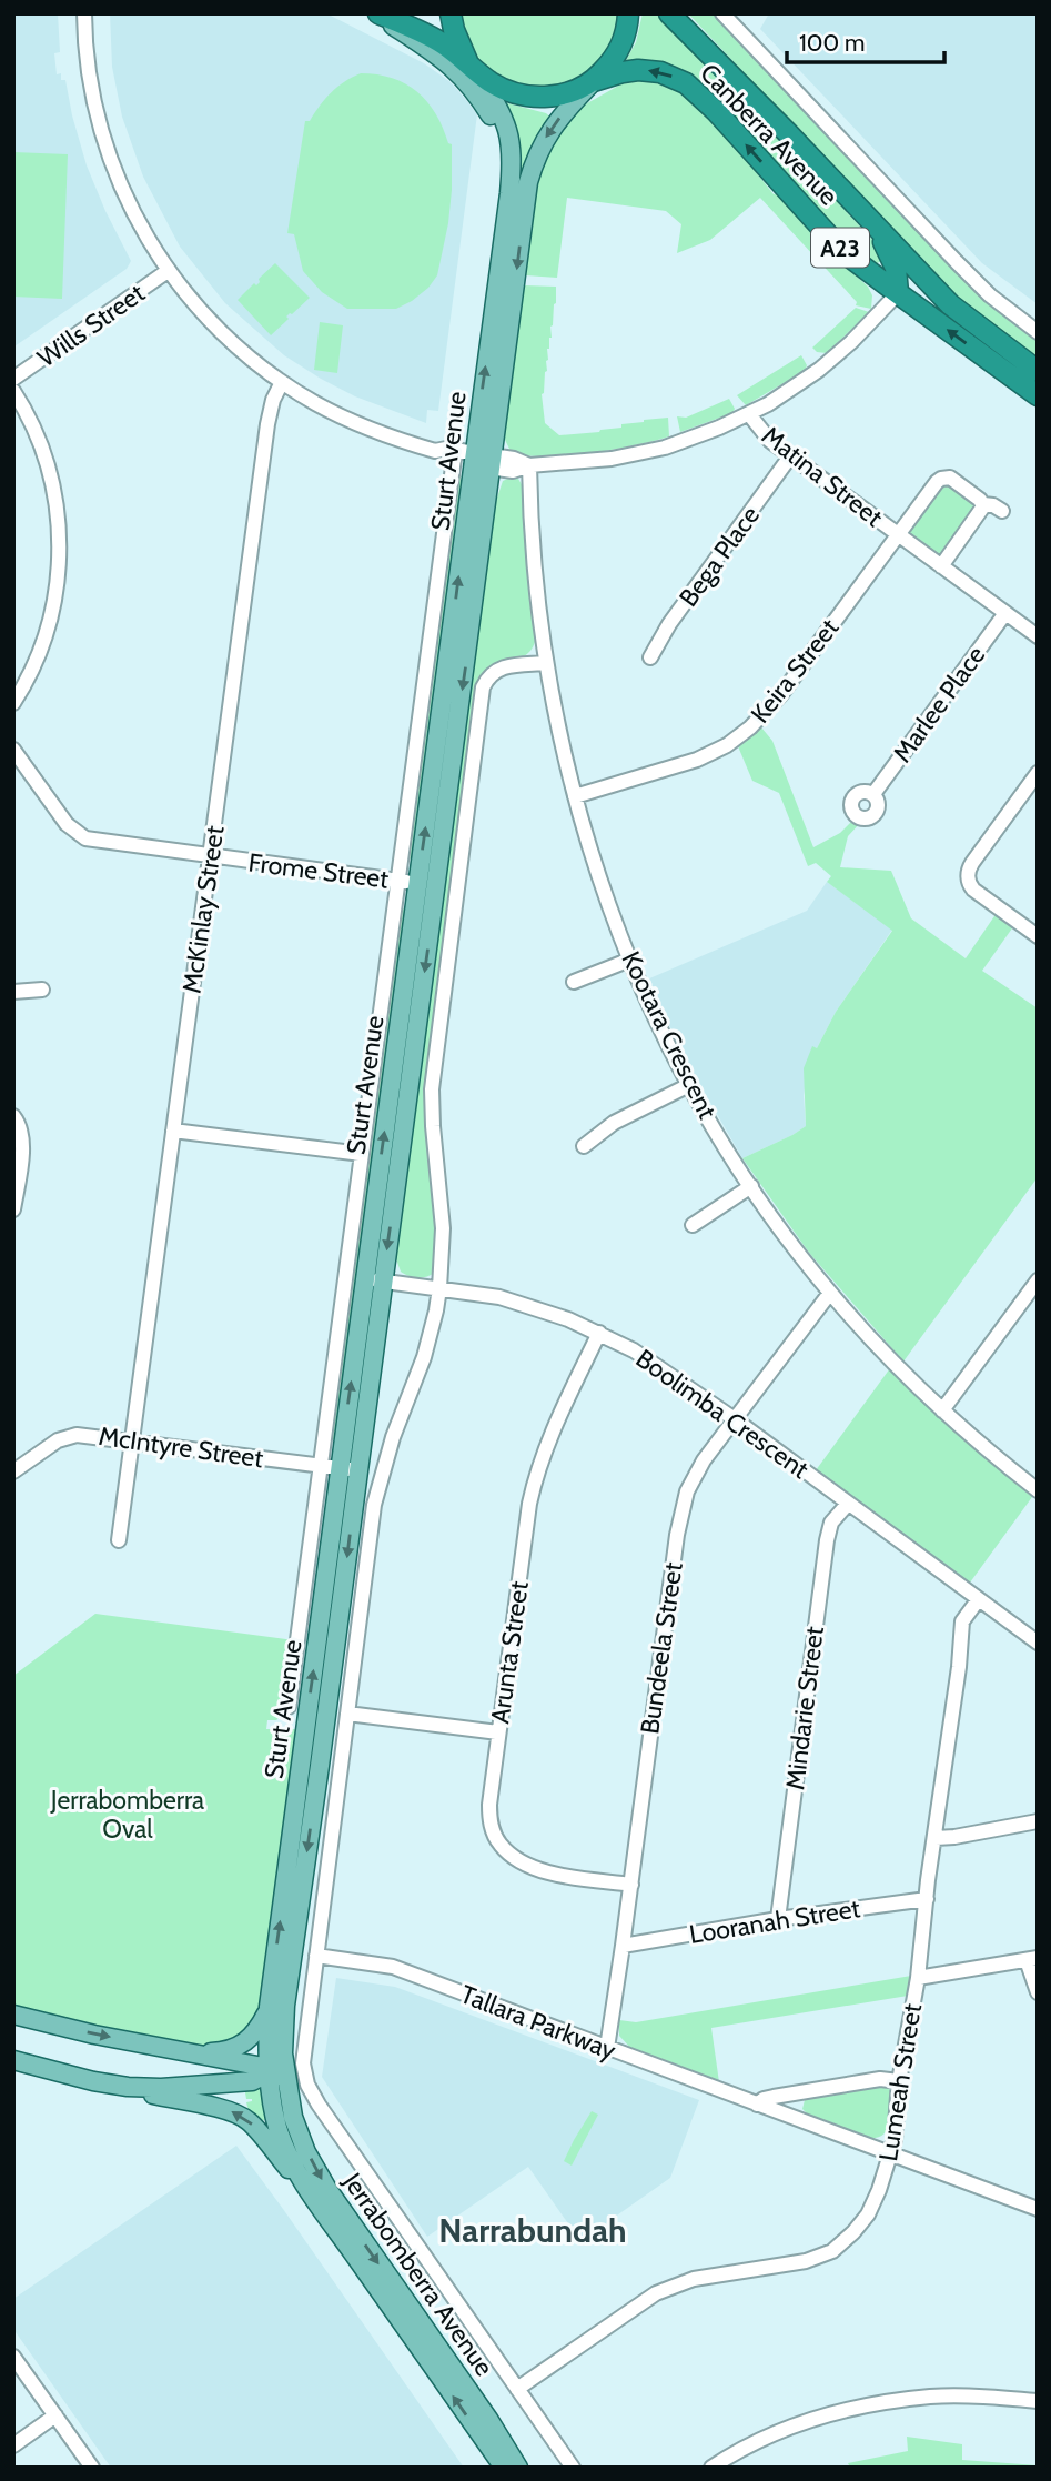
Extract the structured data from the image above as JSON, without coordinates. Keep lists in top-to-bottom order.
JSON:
{
  "streets": {
    "highway": ["Canberra Avenue", "A23"],
    "main road": ["Sturt Avenue", "Jerrabomberra Avenue"],
    "street": [
      "Wills Street",
      "Matina Street",
      "Bega Place",
      "Keira Street",
      "Marlee Place",
      "Frome Street",
      "McKinlay Street",
      "Kootara Crescent",
      "Boolimba Crescent",
      "McIntyre Street",
      "Bundeela Street",
      "Arunta Street",
      "Mindarie Street",
      "Looranah Street",
      "Tallara Parkway",
      "Lumeah Street"
    ]
  },
  "crossings": [
    ["Canberra Avenue", "Sturt Avenue"],
    ["Sturt Avenue", "Frome Street"],
    ["Sturt Avenue", "Boolimba Crescent"],
    ["Sturt Avenue", "McIntyre Street"],
    ["Sturt Avenue", "Jerrabomberra Avenue"],
    ["Matina Street", "Bega Place"],
    ["Matina Street", "Keira Street"],
    ["Matina Street", "Marlee Place"],
    ["Keira Street", "Kootara Crescent"],
    ["Frome Street", "McKinlay Street"],
    ["McKinlay Street", "McIntyre Street"],
    ["Kootara Crescent", "Bundeela Street"],
    ["Boolimba Crescent", "Bundeela Street"],
    ["Boolimba Crescent", "Arunta Street"],
    ["Boolimba Crescent", "Mindarie Street"],
    ["Boolimba Crescent", "Lumeah Street"],
    ["Bundeela Street", "Arunta Street"],
    ["Bundeela Street", "Looranah Street"],
    ["Bundeela Street", "Tallara Parkway"],
    ["Mindarie Street", "Looranah Street"],
    ["Looranah Street", "Lumeah Street"],
    ["Tallara Parkway", "Lumeah Street"],
    ["Tallara Parkway", "Jerrabomberra Avenue"],
    ["Lumeah Street", "Jerrabomberra Avenue"]
  ],
  "districts": ["Narrabundah"],
  "parks": ["Jerrabomberra Oval"],
  "scale_bar": "100 m"
}
